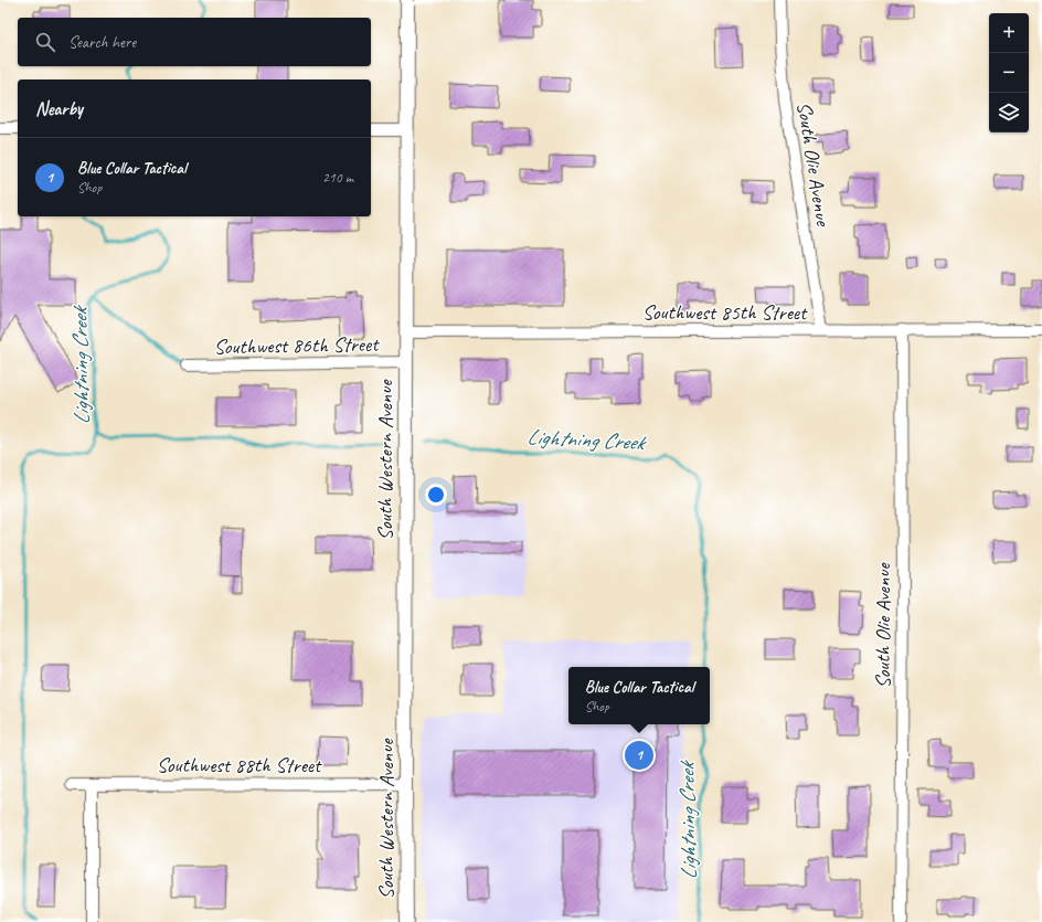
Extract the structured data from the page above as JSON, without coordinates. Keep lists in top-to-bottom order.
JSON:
{
  "streets": {
    "main road": ["South Western Avenue"],
    "street": [
      "South Olie Avenue",
      "Southwest 85th Street",
      "Southwest 86th Street",
      "Southwest 88th Street"
    ]
  },
  "crossings": [
    ["South Olie Avenue", "Southwest 85th Street"],
    ["Southwest 85th Street", "South Western Avenue"],
    ["Southwest 86th Street", "South Western Avenue"],
    ["South Western Avenue", "Southwest 88th Street"]
  ],
  "water": ["Lightning Creek"],
  "page": {
    "map_buttons": ["+", "−"],
    "search": "Search here",
    "heading": "Nearby",
    "list": [
      {
        "mark": "1",
        "name": "Blue Collar Tactical",
        "note": "Shop",
        "value": "210 m"
      }
    ],
    "popup": ["Blue Collar Tactical", "Shop"],
    "pins": "1"
  }
}
